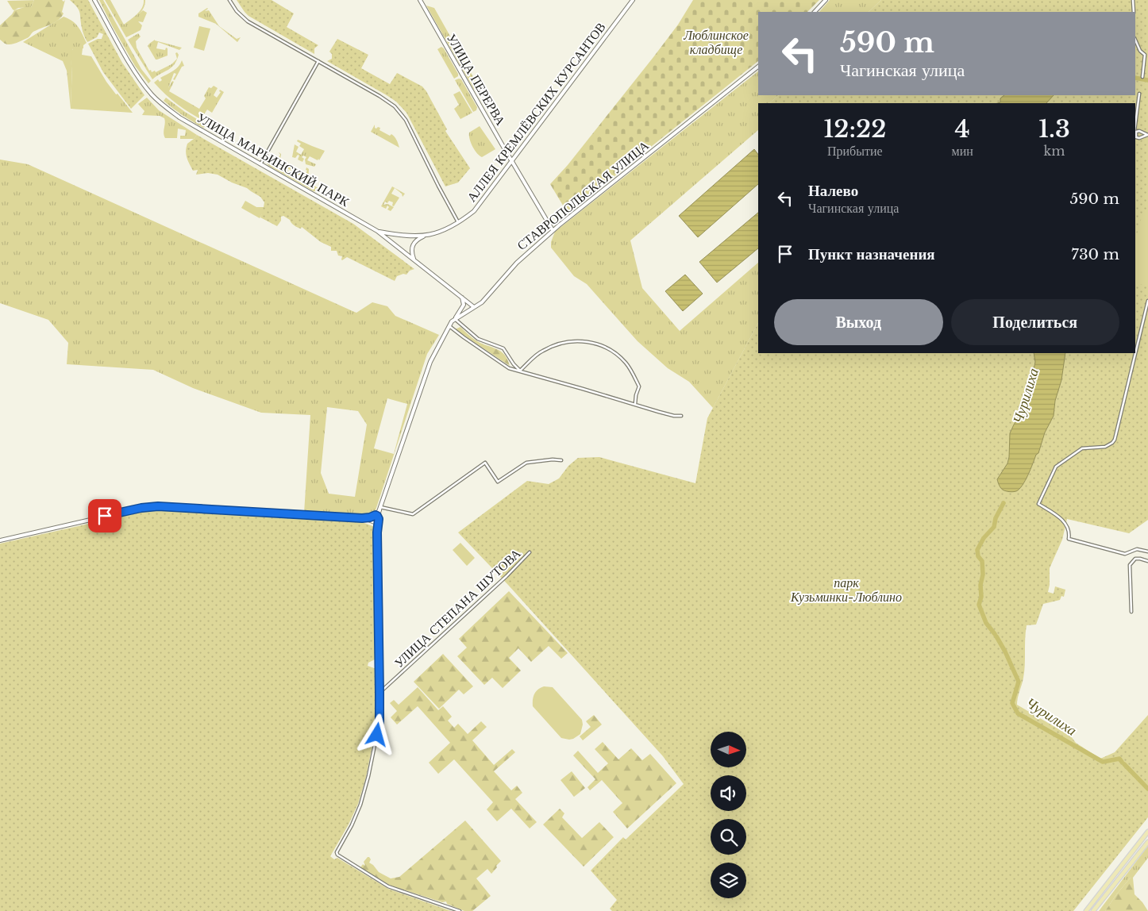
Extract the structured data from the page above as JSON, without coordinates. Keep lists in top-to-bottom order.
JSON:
{
  "streets": {
    "street": [
      "УЛИЦА ПЕРЕРВА",
      "АЛЛЕЯ КРЕМЛЁВСКИХ КУРСАНТОВ",
      "УЛИЦА МАРЬИНСКИЙ ПАРК",
      "СТАВРОПОЛЬСКАЯ УЛИЦА",
      "УЛИЦА СТЕПАНА ШУТОВА"
    ]
  },
  "crossings": [
    ["УЛИЦА ПЕРЕРВА", "АЛЛЕЯ КРЕМЛЁВСКИХ КУРСАНТОВ"],
    ["УЛИЦА ПЕРЕРВА", "СТАВРОПОЛЬСКАЯ УЛИЦА"],
    ["АЛЛЕЯ КРЕМЛЁВСКИХ КУРСАНТОВ", "УЛИЦА МАРЬИНСКИЙ ПАРК"],
    ["УЛИЦА МАРЬИНСКИЙ ПАРК", "СТАВРОПОЛЬСКАЯ УЛИЦА"]
  ],
  "water": ["Чурилиха"],
  "parks": ["Люблинское кладбище", "парк Кузьминки-Люблино"],
  "north": "right",
  "page": {
    "turn": ["590 m", "Чагинская улица"],
    "eta": [
      "12:22",
      "Прибытие",
      "4",
      "мин",
      "1.3",
      "km"
    ],
    "list": [
      {
        "name": "Налево",
        "note": "Чагинская улица",
        "value": "590 m"
      },
      {
        "name": "Пункт назначения",
        "value": "730 m"
      }
    ],
    "buttons": ["Выход", "Поделиться"]
  }
}
